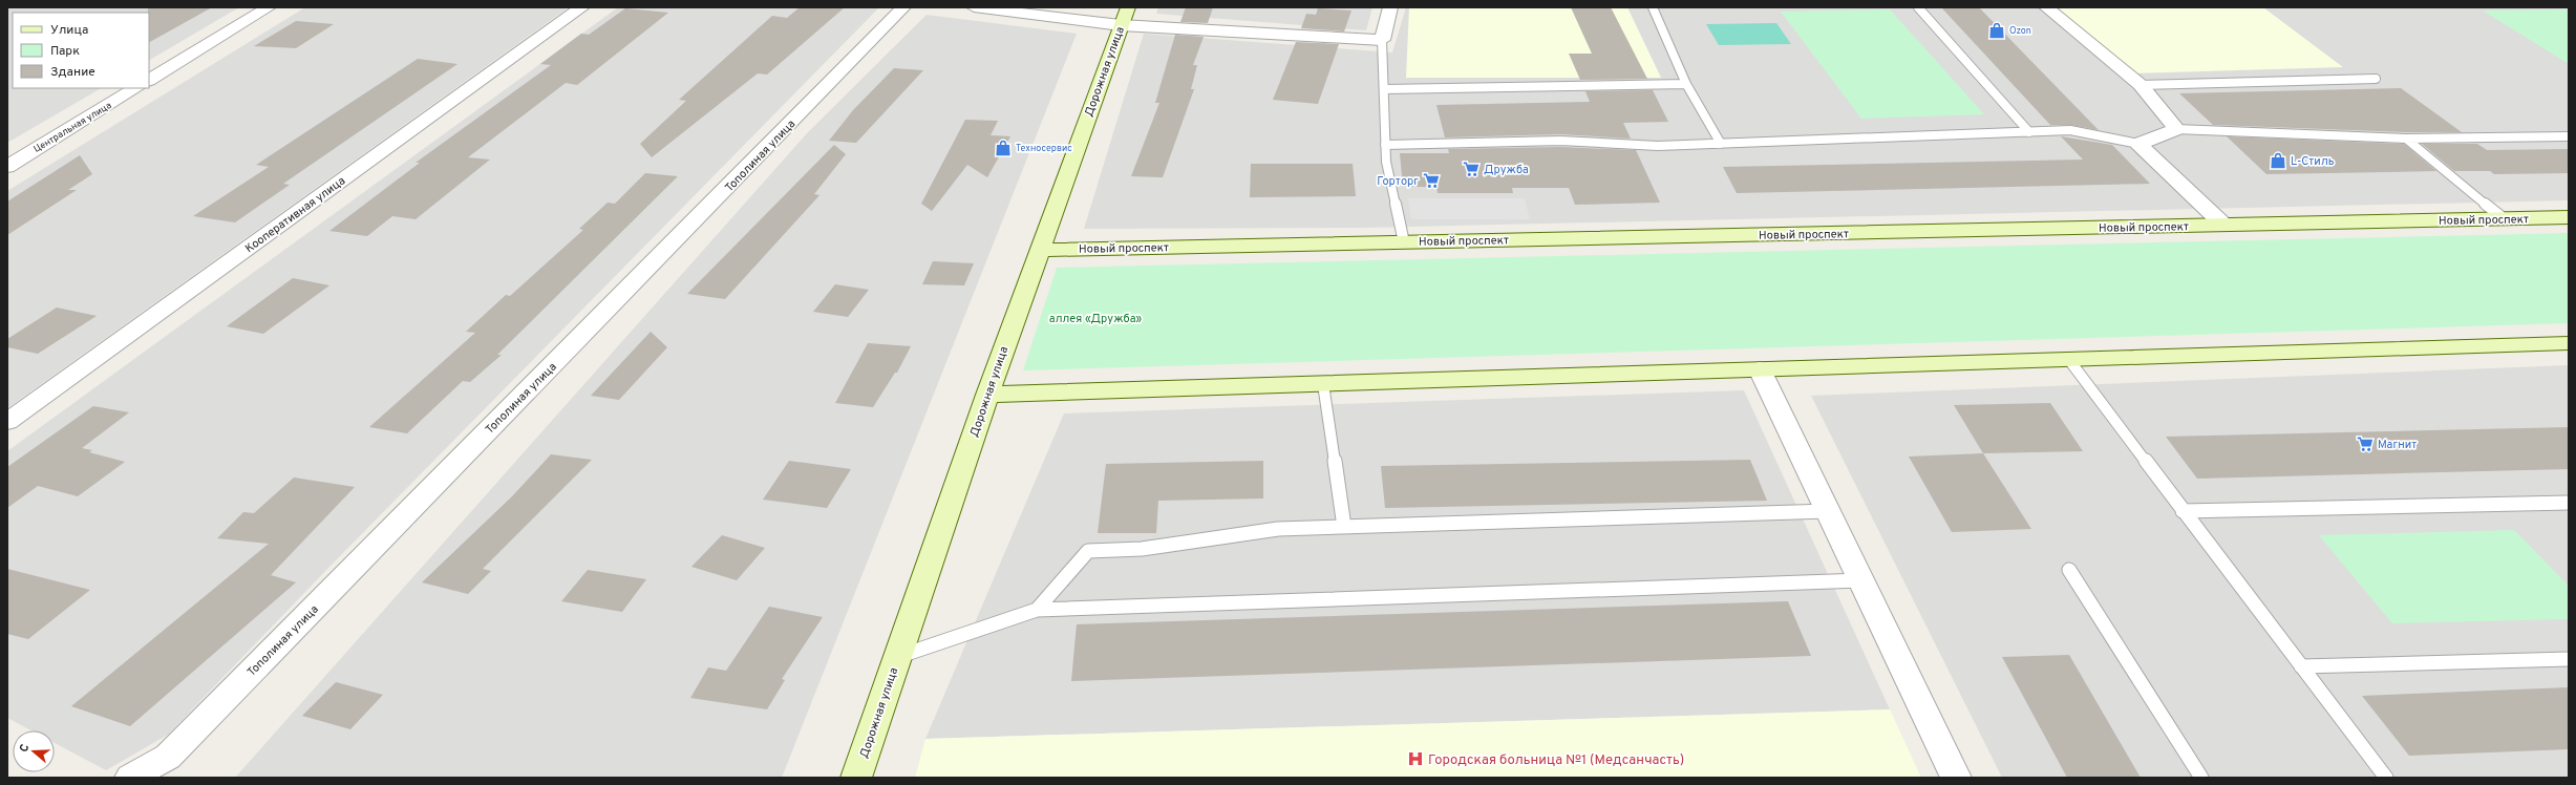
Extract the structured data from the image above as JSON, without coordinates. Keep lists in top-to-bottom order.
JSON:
{
  "streets": {
    "street": [
      "Дорожная улица",
      "Центральная улица",
      "Тополиная улица",
      "Кооперативная улица",
      "Новый проспект"
    ]
  },
  "crossings": [
    ["Дорожная улица", "Новый проспект"]
  ],
  "parks": ["аллея «Дружба»"],
  "places": {
    "shop": ["Ozon", "Техносервис", "L-Стиль"],
    "supermarket": ["Дружба", "Горторг", "Магнит"],
    "hospital": ["Городская больница №1 (Медсанчасть)"]
  },
  "legend": ["Улица", "Парк", "Здание"],
  "north": "left"
}
